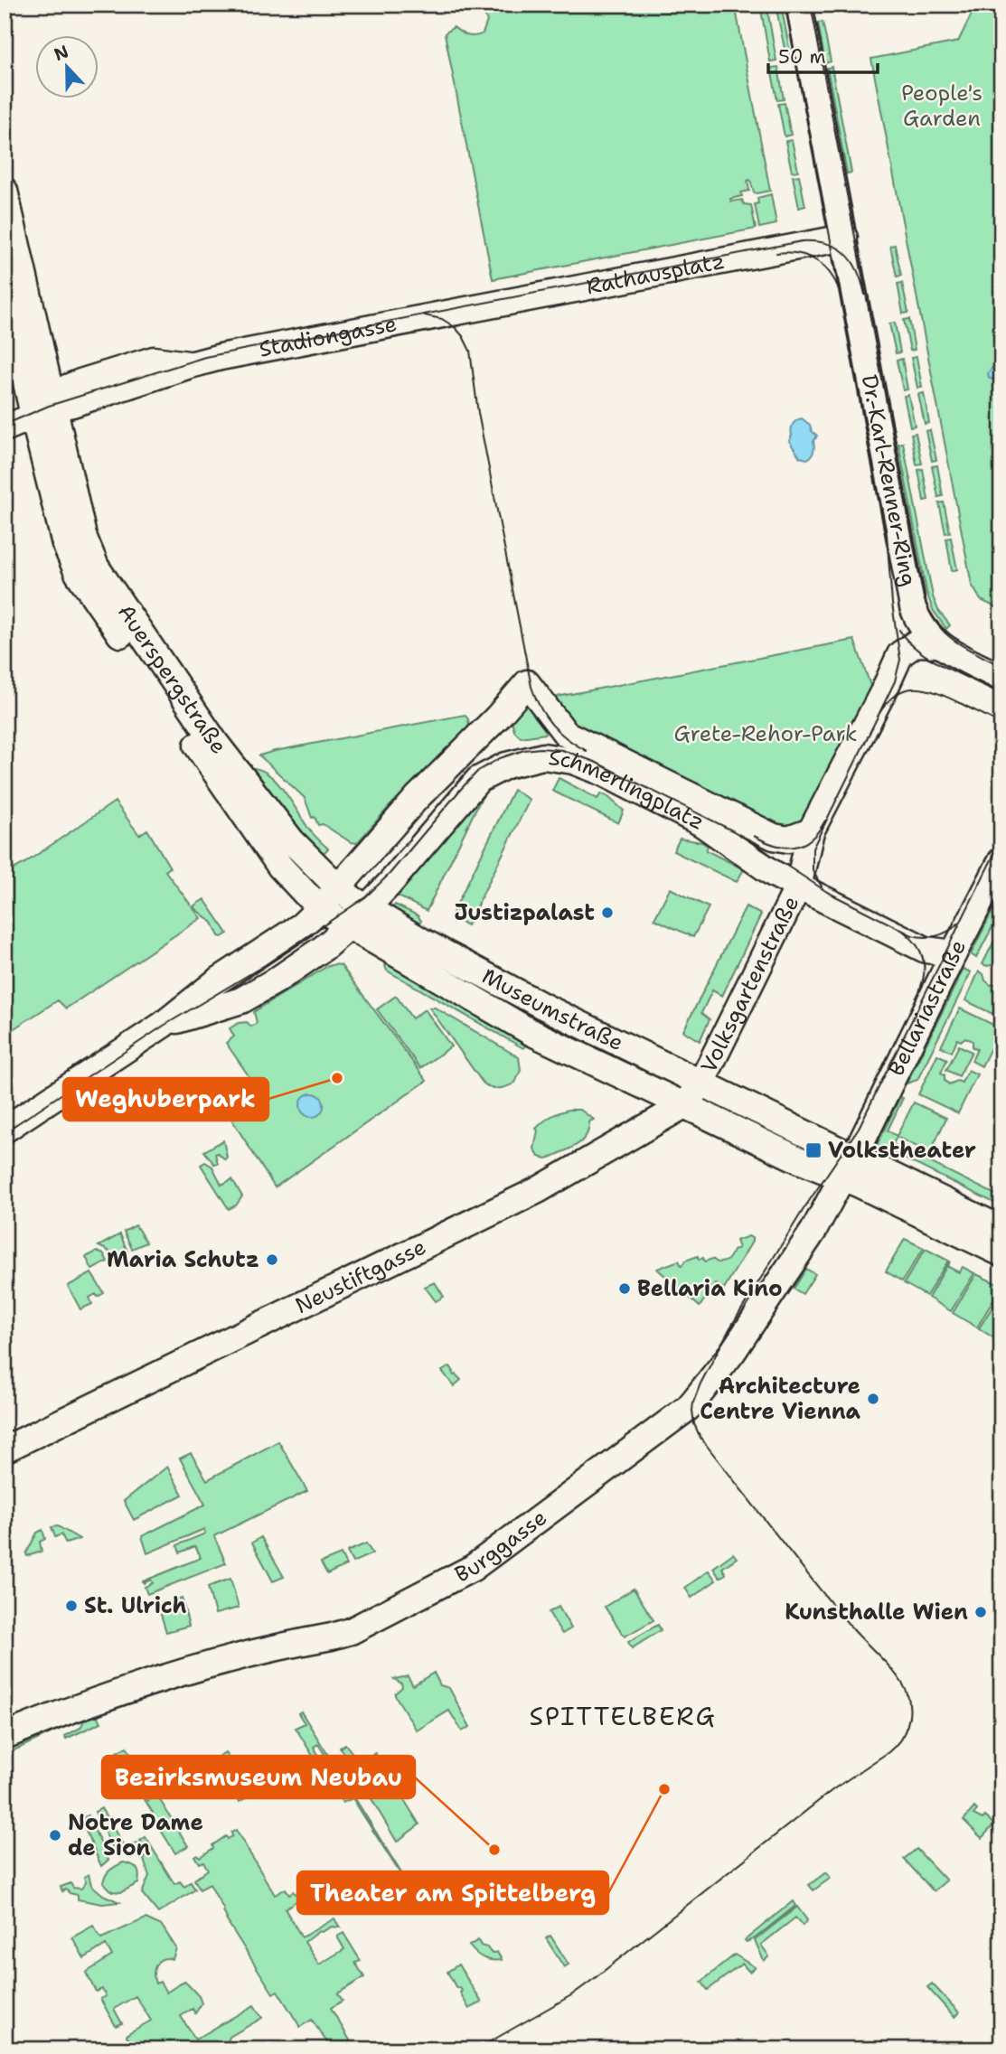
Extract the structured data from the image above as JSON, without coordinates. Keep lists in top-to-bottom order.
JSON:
{
  "streets": {
    "main road": [
      "Rathausplatz",
      "Stadiongasse",
      "Dr.-Karl-Renner-Ring",
      "Auerspergstraße",
      "Schmerlingplatz",
      "Volksgartenstraße",
      "Bellariastraße",
      "Museumstraße",
      "Neustiftgasse",
      "Burggasse"
    ]
  },
  "crossings": [
    ["Rathausplatz", "Stadiongasse"],
    ["Rathausplatz", "Dr.-Karl-Renner-Ring"],
    ["Stadiongasse", "Auerspergstraße"],
    ["Auerspergstraße", "Schmerlingplatz"],
    ["Auerspergstraße", "Museumstraße"],
    ["Schmerlingplatz", "Volksgartenstraße"],
    ["Schmerlingplatz", "Bellariastraße"],
    ["Schmerlingplatz", "Museumstraße"],
    ["Volksgartenstraße", "Museumstraße"],
    ["Volksgartenstraße", "Neustiftgasse"],
    ["Bellariastraße", "Museumstraße"],
    ["Bellariastraße", "Burggasse"],
    ["Museumstraße", "Neustiftgasse"],
    ["Museumstraße", "Burggasse"]
  ],
  "districts": ["SPITTELBERG"],
  "parks": ["People's Garden", "Grete-Rehor-Park"],
  "places": {
    "other": [
      "Justizpalast",
      "Weghuberpark",
      "Maria Schutz",
      "Bellaria Kino",
      "Architecture Centre Vienna",
      "St. Ulrich",
      "Kunsthalle Wien",
      "Theater am Spittelberg",
      "Notre Dame de Sion",
      "Bezirksmuseum Neubau"
    ],
    "transit": ["Volkstheater"]
  },
  "scale_bar": "50 m",
  "north": "top"
}
